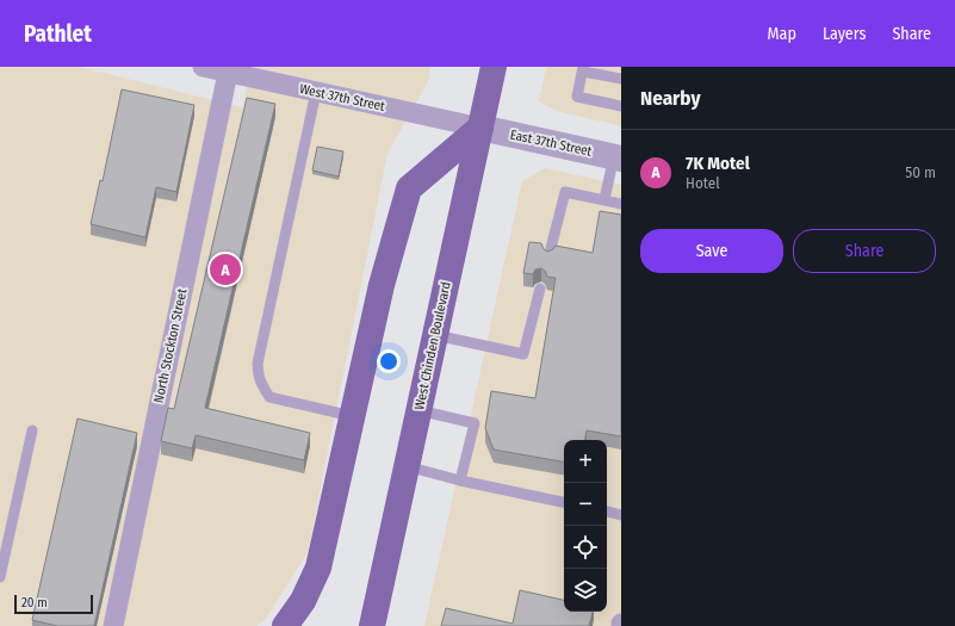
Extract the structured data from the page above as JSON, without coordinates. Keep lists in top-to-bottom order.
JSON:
{
  "streets": {
    "main road": ["West Chinden Boulevard"],
    "street": ["West 37th Street", "East 37th Street", "North Stockton Street"]
  },
  "crossings": [
    ["West 37th Street", "East 37th Street"],
    ["West 37th Street", "North Stockton Street"],
    ["West 37th Street", "West Chinden Boulevard"],
    ["East 37th Street", "West Chinden Boulevard"]
  ],
  "scale_bar": "20 m",
  "page": {
    "header": "Pathlet",
    "nav": ["Map", "Layers", "Share"],
    "heading": "Nearby",
    "list": [
      {
        "mark": "A",
        "name": "7K Motel",
        "note": "Hotel",
        "value": "50 m"
      }
    ],
    "buttons": ["Save", "Share"],
    "pins": "A",
    "map_buttons": ["+", "−"],
    "scale": "20 m"
  }
}
